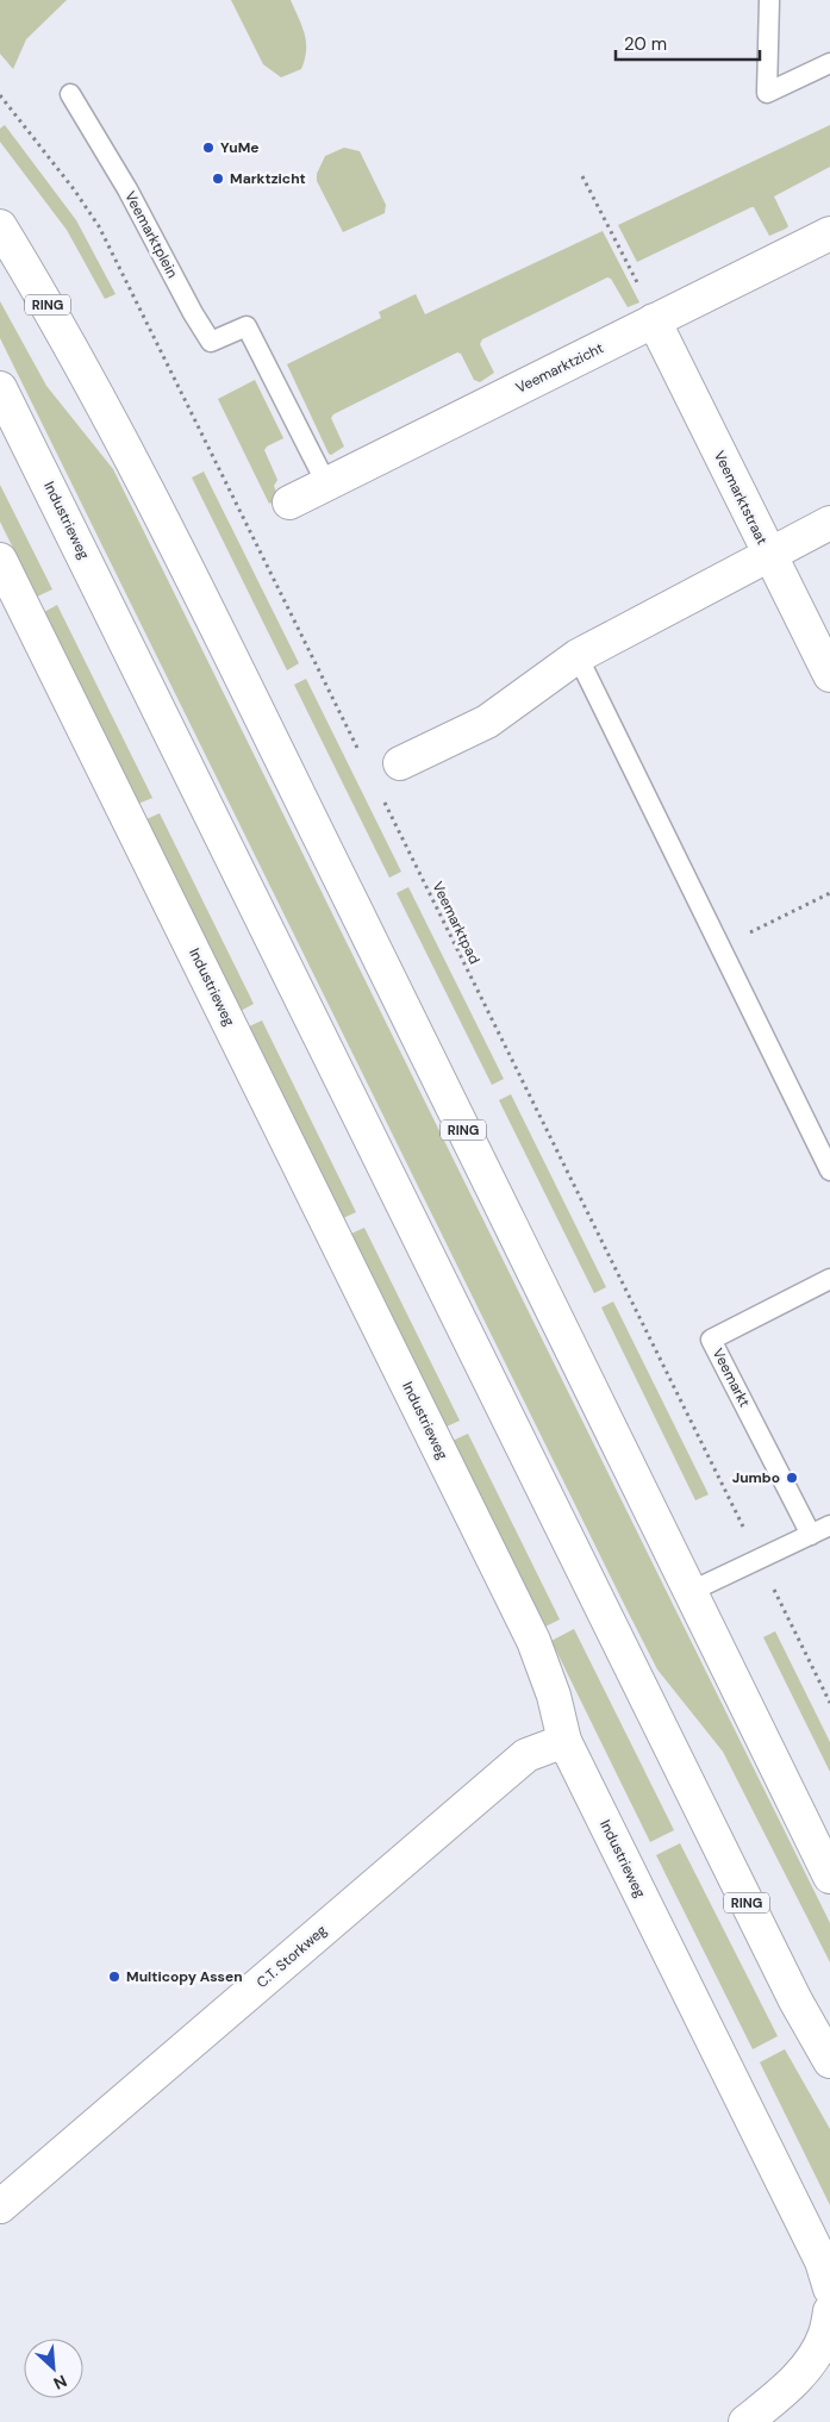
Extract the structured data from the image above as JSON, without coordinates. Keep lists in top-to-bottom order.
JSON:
{
  "streets": {
    "street": [
      "RING",
      "Veemarktzicht",
      "Veemarktstraat",
      "Industrieweg",
      "C.T. Storkweg"
    ],
    "lane": ["Veemarktplein", "Veemarkt"],
    "path": ["Veemarktpad"]
  },
  "crossings": [
    ["Veemarktplein", "Veemarktzicht"],
    ["Veemarktzicht", "Veemarktstraat"],
    ["Industrieweg", "C.T. Storkweg"]
  ],
  "places": [
    "YuMe",
    "Marktzicht",
    "Jumbo",
    "Multicopy Assen"
  ],
  "scale_bar": "20 m",
  "north": "bottom right"
}
